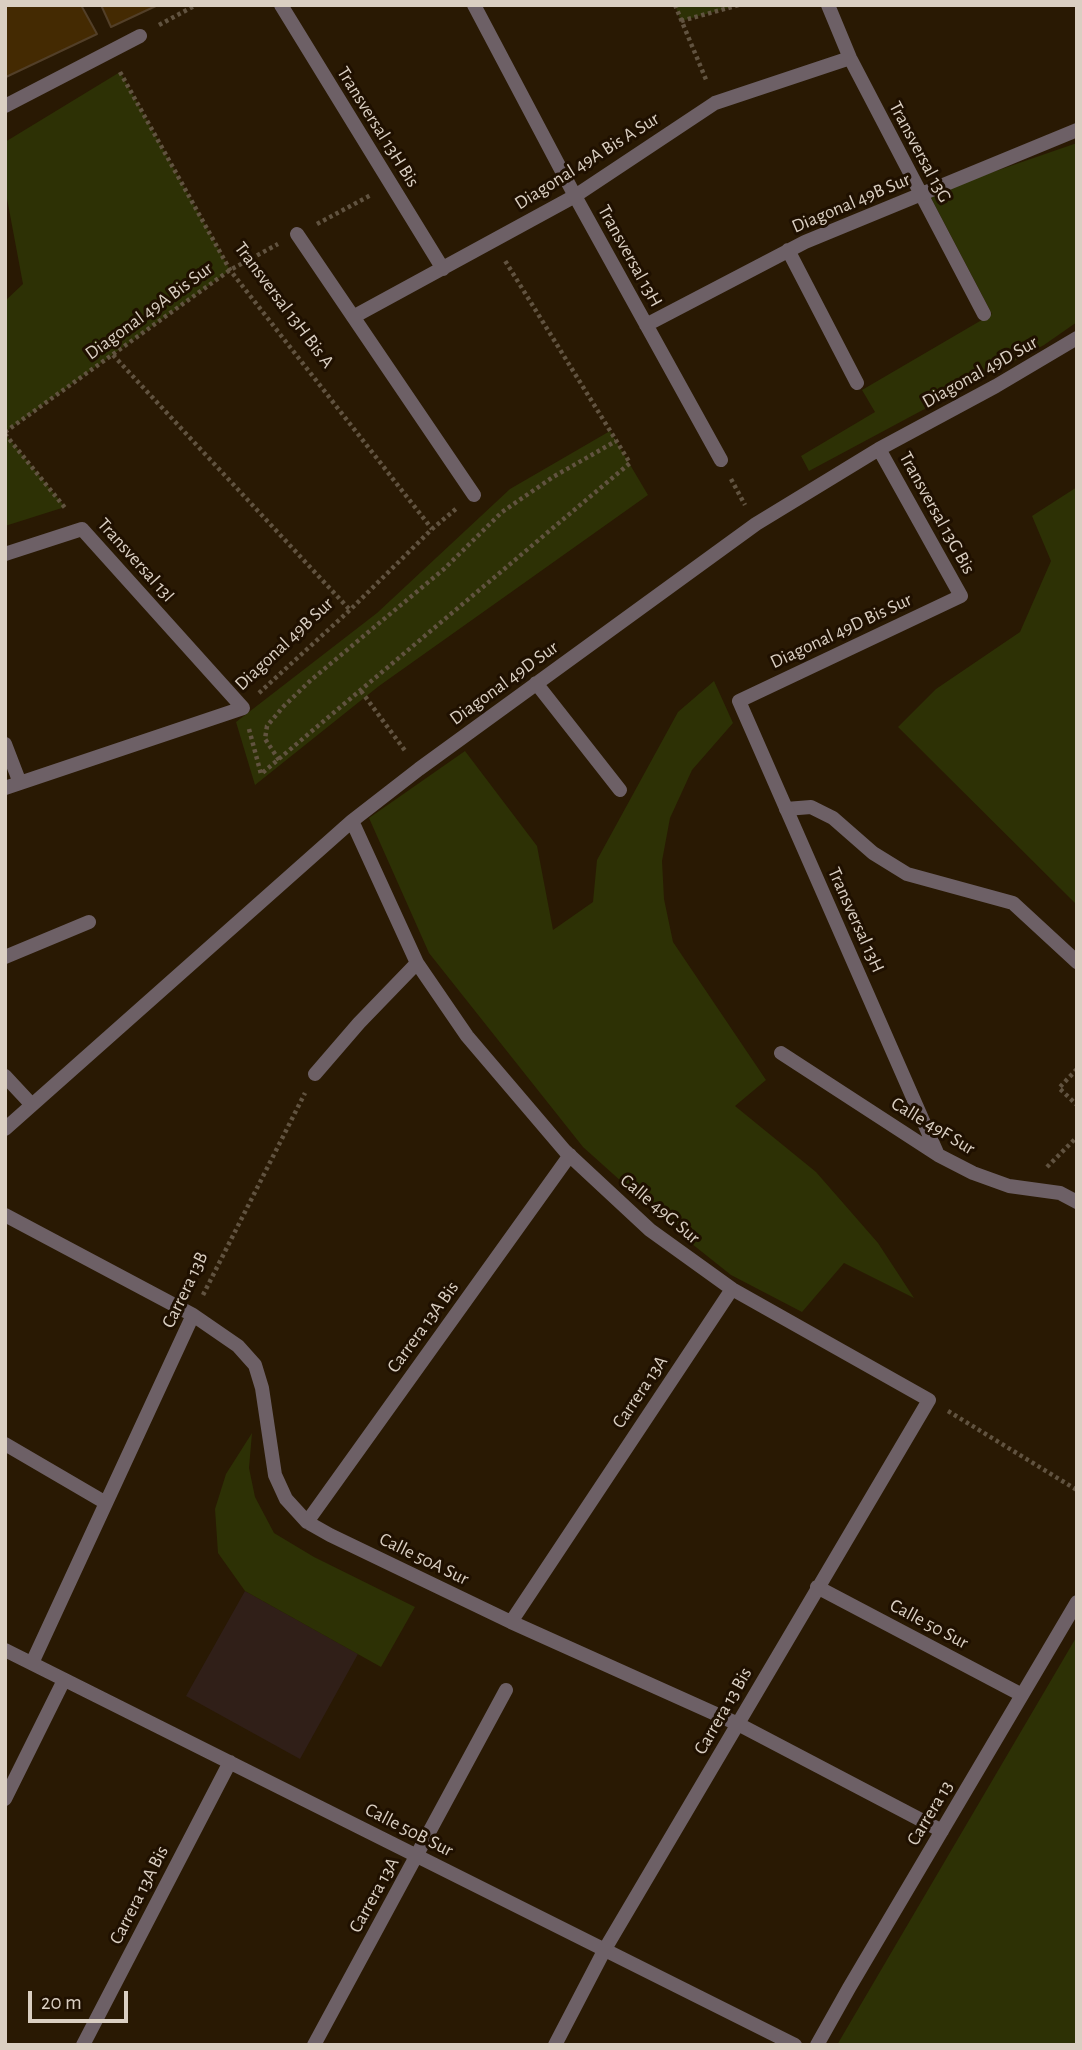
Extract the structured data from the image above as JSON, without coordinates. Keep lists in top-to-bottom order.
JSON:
{
  "streets": {
    "street": [
      "Transversal 13H Bis",
      "Transversal 13G",
      "Diagonal 49A Bis A Sur",
      "Diagonal 49B Sur",
      "Transversal 13H",
      "Diagonal 49D Sur",
      "Transversal 13G Bis",
      "Transversal 13I",
      "Diagonal 49D Bis Sur",
      "Calle 49F Sur",
      "Calle 49G Sur",
      "Carrera 13B",
      "Carrera 13A Bis",
      "Carrera 13A",
      "Calle 50A Sur",
      "Calle 50 Sur",
      "Carrera 13 Bis",
      "Carrera 13",
      "Calle 50B Sur"
    ],
    "path": ["Transversal 13H Bis A", "Diagonal 49A Bis Sur"]
  },
  "crossings": [
    ["Transversal 13H Bis", "Diagonal 49A Bis A Sur"],
    ["Transversal 13H Bis", "Diagonal 49A Bis Sur"],
    ["Transversal 13G", "Diagonal 49A Bis A Sur"],
    ["Transversal 13G", "Diagonal 49B Sur"],
    ["Diagonal 49A Bis A Sur", "Transversal 13H"],
    ["Diagonal 49B Sur", "Transversal 13H"],
    ["Diagonal 49B Sur", "Transversal 13H Bis A"],
    ["Diagonal 49B Sur", "Transversal 13I"],
    ["Transversal 13H", "Diagonal 49D Bis Sur"],
    ["Transversal 13H", "Calle 49F Sur"],
    ["Transversal 13H Bis A", "Diagonal 49A Bis Sur"],
    ["Diagonal 49A Bis Sur", "Transversal 13I"],
    ["Diagonal 49D Sur", "Transversal 13G Bis"],
    ["Diagonal 49D Sur", "Calle 49G Sur"],
    ["Transversal 13G Bis", "Diagonal 49D Bis Sur"],
    ["Calle 49G Sur", "Carrera 13A Bis"],
    ["Calle 49G Sur", "Carrera 13A"],
    ["Calle 49G Sur", "Carrera 13 Bis"],
    ["Carrera 13B", "Calle 50A Sur"],
    ["Carrera 13B", "Calle 50B Sur"],
    ["Carrera 13A Bis", "Calle 50A Sur"],
    ["Carrera 13A Bis", "Calle 50B Sur"],
    ["Carrera 13A", "Calle 50A Sur"],
    ["Carrera 13A", "Calle 50B Sur"],
    ["Calle 50A Sur", "Carrera 13 Bis"],
    ["Calle 50A Sur", "Carrera 13"],
    ["Calle 50 Sur", "Carrera 13 Bis"],
    ["Calle 50 Sur", "Carrera 13"],
    ["Carrera 13 Bis", "Calle 50B Sur"]
  ],
  "scale_bar": "20 m"
}
